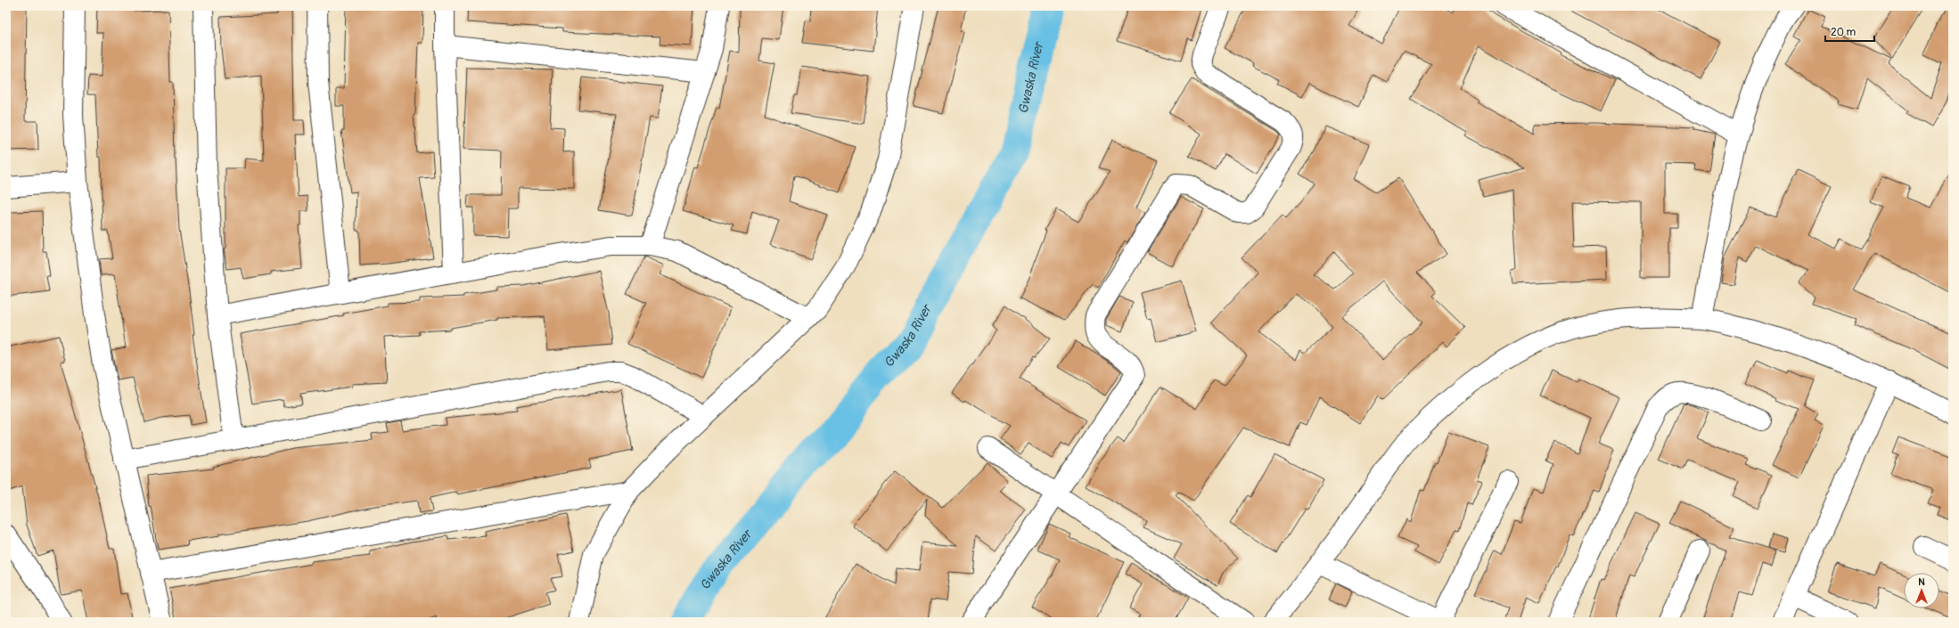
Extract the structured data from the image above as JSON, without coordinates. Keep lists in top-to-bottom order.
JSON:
{
  "water": ["Gwaska River"],
  "scale_bar": "20 m",
  "north": "top"
}
